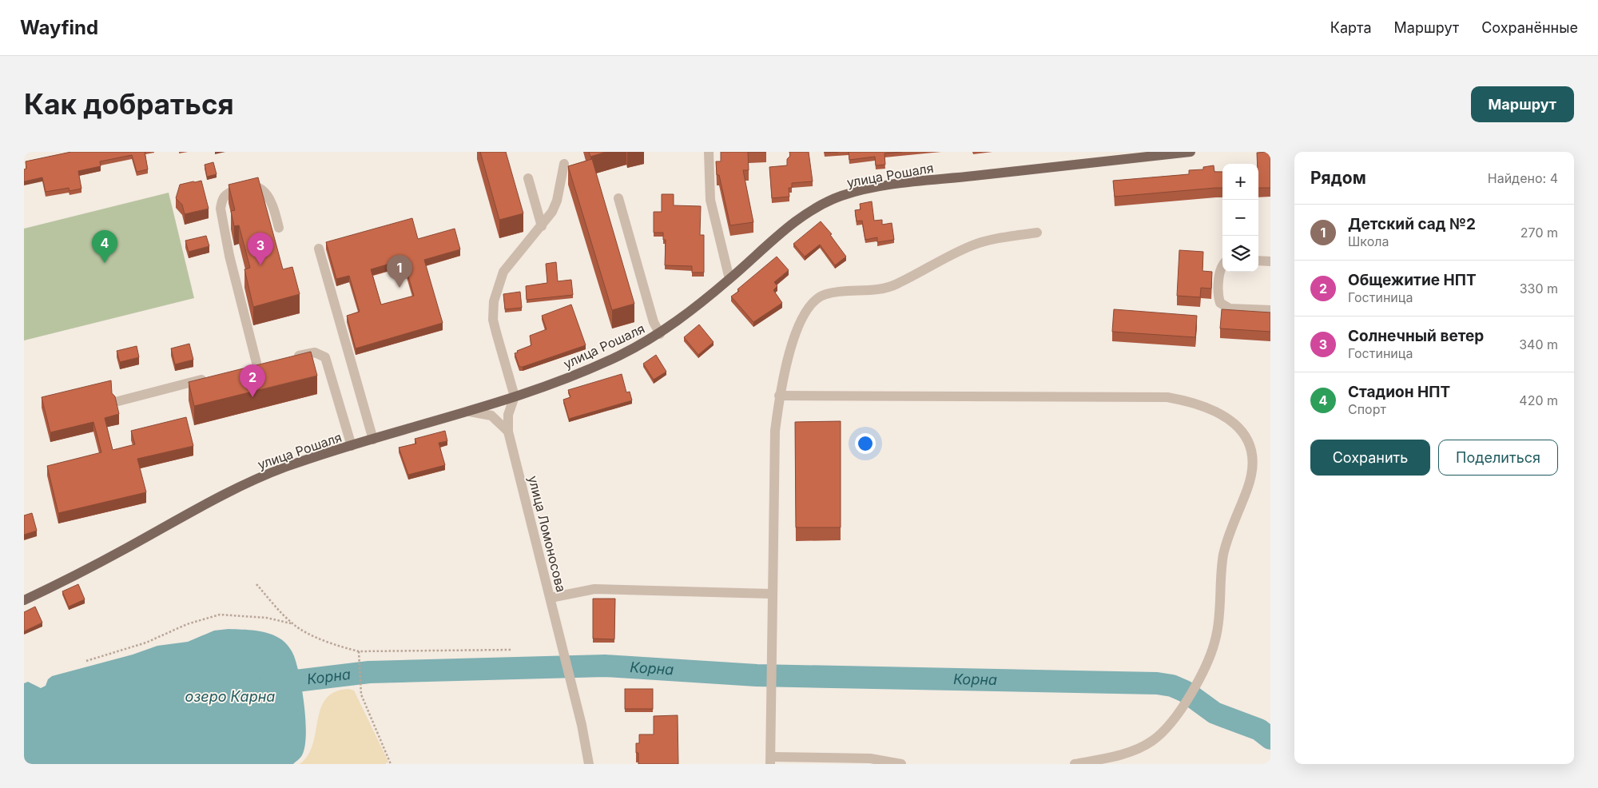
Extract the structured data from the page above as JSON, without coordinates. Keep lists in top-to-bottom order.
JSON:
{
  "streets": {
    "main road": ["улица Рошаля"],
    "street": ["улица Ломоносова"]
  },
  "crossings": [
    ["улица Рошаля", "улица Ломоносова"]
  ],
  "water": ["Корна", "озеро Карна"],
  "page": {
    "header": "Wayfind",
    "nav": ["Карта", "Маршрут", "Сохранённые"],
    "buttons": [
      "Маршрут",
      ["Сохранить", "Поделиться"]
    ],
    "title": "Как добраться",
    "heading": ["Рядом", "Найдено: 4"],
    "map_buttons": ["+", "−"],
    "list": [
      {
        "mark": "1",
        "name": "Детский сад №2",
        "note": "Школа",
        "value": "270 m"
      },
      {
        "mark": "2",
        "name": "Общежитие НПТ",
        "note": "Гостиница",
        "value": "330 m"
      },
      {
        "mark": "3",
        "name": "Солнечный ветер",
        "note": "Гостиница",
        "value": "340 m"
      },
      {
        "mark": "4",
        "name": "Стадион НПТ",
        "note": "Спорт",
        "value": "420 m"
      }
    ],
    "pins": [
      "4",
      "3",
      "1",
      "2"
    ]
  }
}
